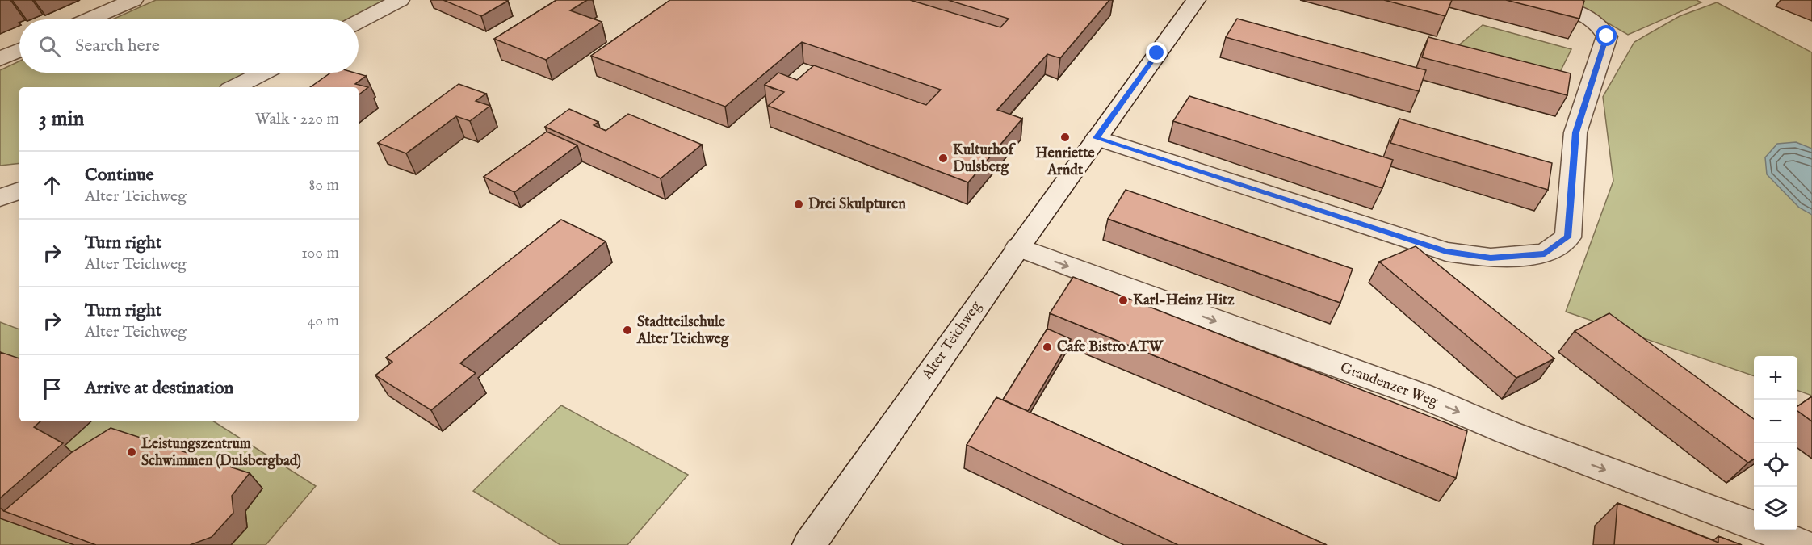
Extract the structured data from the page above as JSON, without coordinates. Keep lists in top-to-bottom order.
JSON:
{
  "streets": {
    "street": ["Alter Teichweg", "Graudenzer Weg"]
  },
  "crossings": [
    ["Alter Teichweg", "Graudenzer Weg"]
  ],
  "one_way": ["Graudenzer Weg"],
  "places": [
    "Henriette Arndt",
    "Kulturhof Dulsberg",
    "Drei Skulpturen",
    "Karl-Heinz Hitz",
    "Stadtteilschule Alter Teichweg",
    "Cafe Bistro ATW",
    "Leistungszentrum Schwimmen (Dulsbergbad)"
  ],
  "page": {
    "search": "Search here",
    "heading": ["3 min", "Walk · 220 m"],
    "list": [
      ["Continue", "Alter Teichweg", "80 m"],
      ["Turn right", "Alter Teichweg", "100 m"],
      ["Turn right", "Alter Teichweg", "40 m"],
      "Arrive at destination"
    ],
    "map_buttons": ["+", "−"]
  }
}
